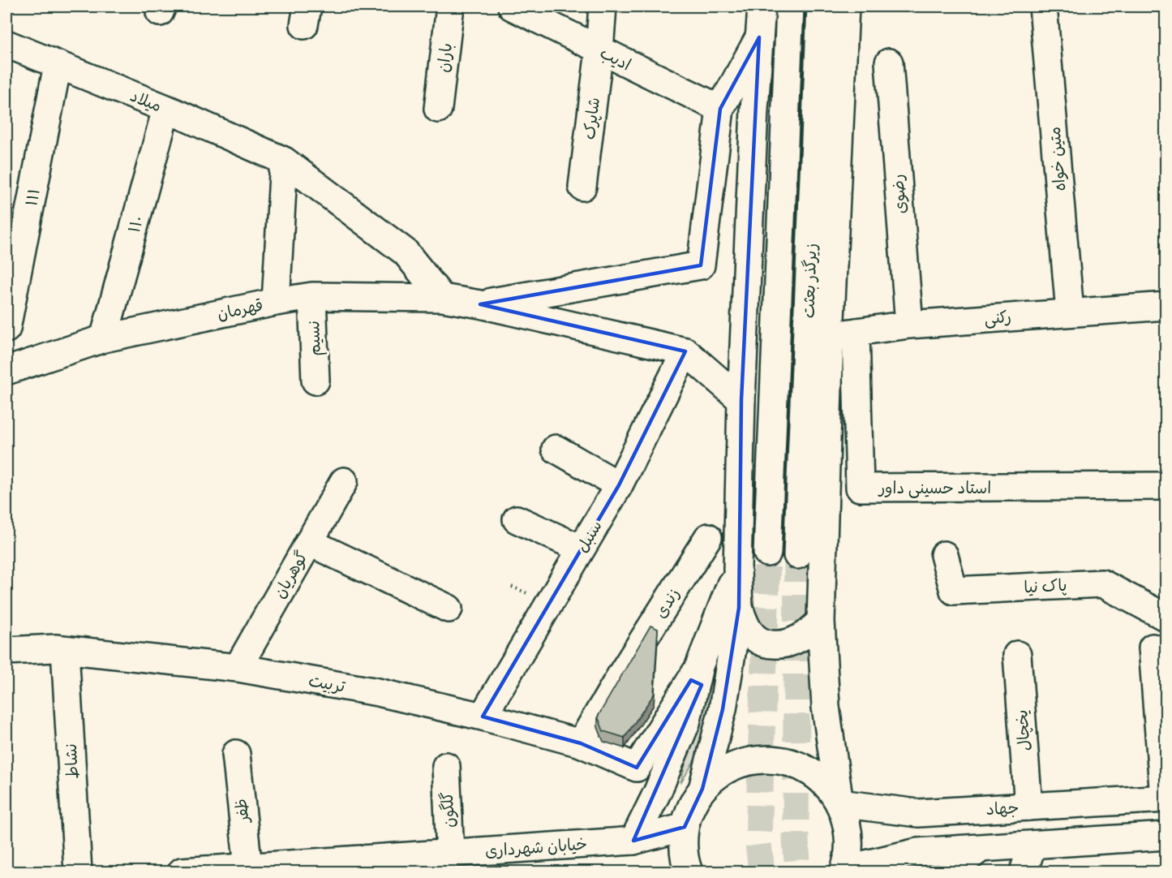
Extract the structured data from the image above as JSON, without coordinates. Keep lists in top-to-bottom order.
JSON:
{
  "streets": {
    "main road": [
      "باران",
      "ادیب",
      "میلاد",
      "شاپرک",
      "متین خواه",
      "رضوی",
      "۱۱۱",
      "۱۱۰",
      "زیرگذر بعثت",
      "قهرمان",
      "رکنی",
      "نسیم",
      "استاد حسینی داور",
      "سنبل",
      "گوهریان",
      "پاک نیا",
      "زندی",
      "تربیت",
      "یخچال",
      "نشاط",
      "جهاد",
      "گلگون",
      "ظفر",
      "خیابان شهرداری"
    ]
  },
  "crossings": [
    ["ادیب", "شاپرک"],
    ["میلاد", "۱۱۱"],
    ["میلاد", "۱۱۰"],
    ["میلاد", "قهرمان"],
    ["متین خواه", "رکنی"],
    ["رضوی", "رکنی"],
    ["۱۱۰", "قهرمان"],
    ["قهرمان", "نسیم"],
    ["قهرمان", "سنبل"],
    ["رکنی", "استاد حسینی داور"],
    ["سنبل", "تربیت"],
    ["گوهریان", "تربیت"],
    ["زندی", "تربیت"],
    ["تربیت", "نشاط"],
    ["یخچال", "جهاد"],
    ["گلگون", "خیابان شهرداری"],
    ["ظفر", "خیابان شهرداری"]
  ]
}
